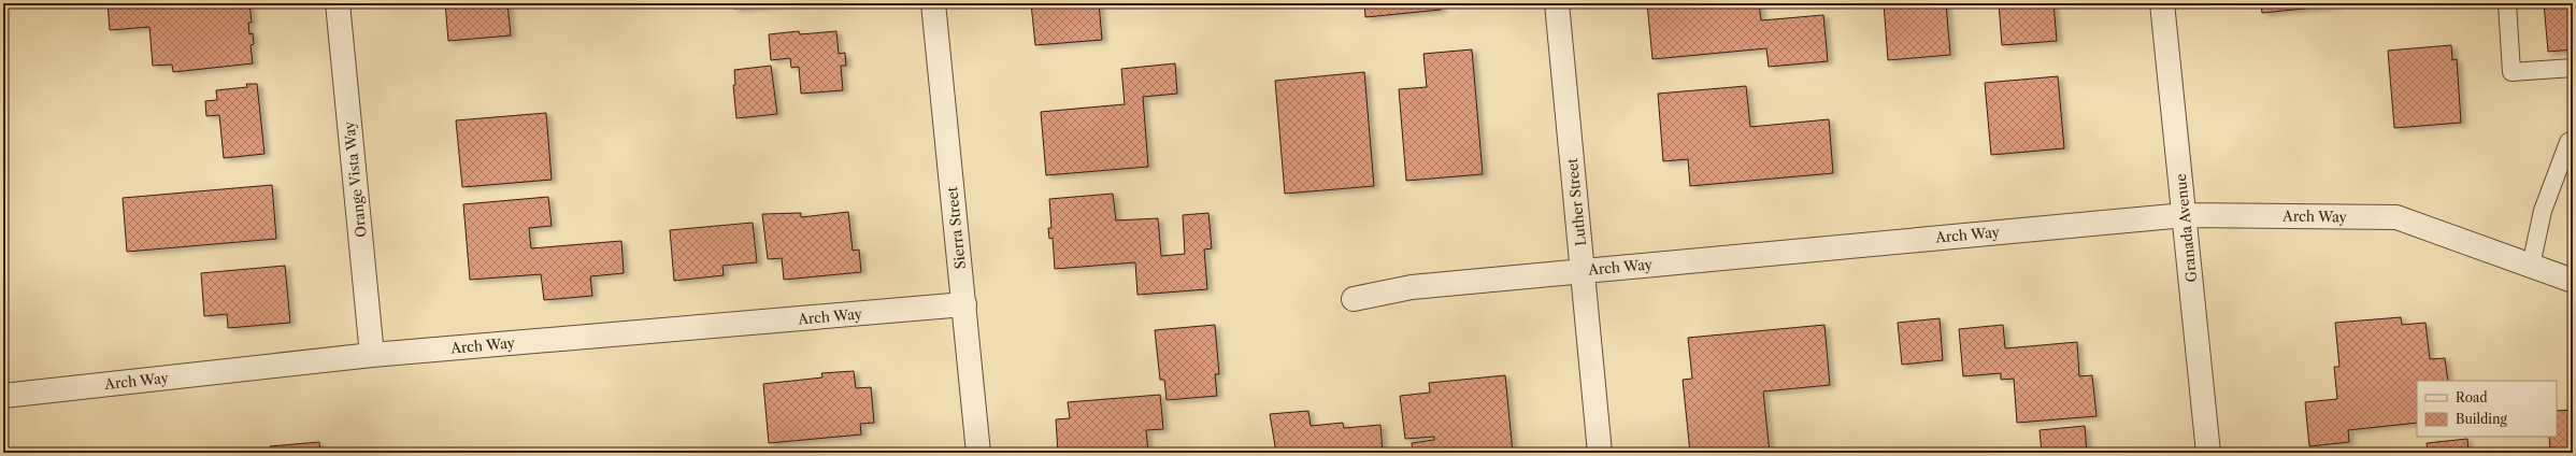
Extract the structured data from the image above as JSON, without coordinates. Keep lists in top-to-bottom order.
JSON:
{
  "streets": {
    "street": [
      "Orange Vista Way",
      "Luther Street",
      "Arch Way",
      "Sierra Street",
      "Granada Avenue"
    ]
  },
  "crossings": [
    ["Orange Vista Way", "Arch Way"],
    ["Luther Street", "Arch Way"],
    ["Arch Way", "Sierra Street"],
    ["Arch Way", "Granada Avenue"]
  ],
  "legend": ["Road", "Building"]
}
